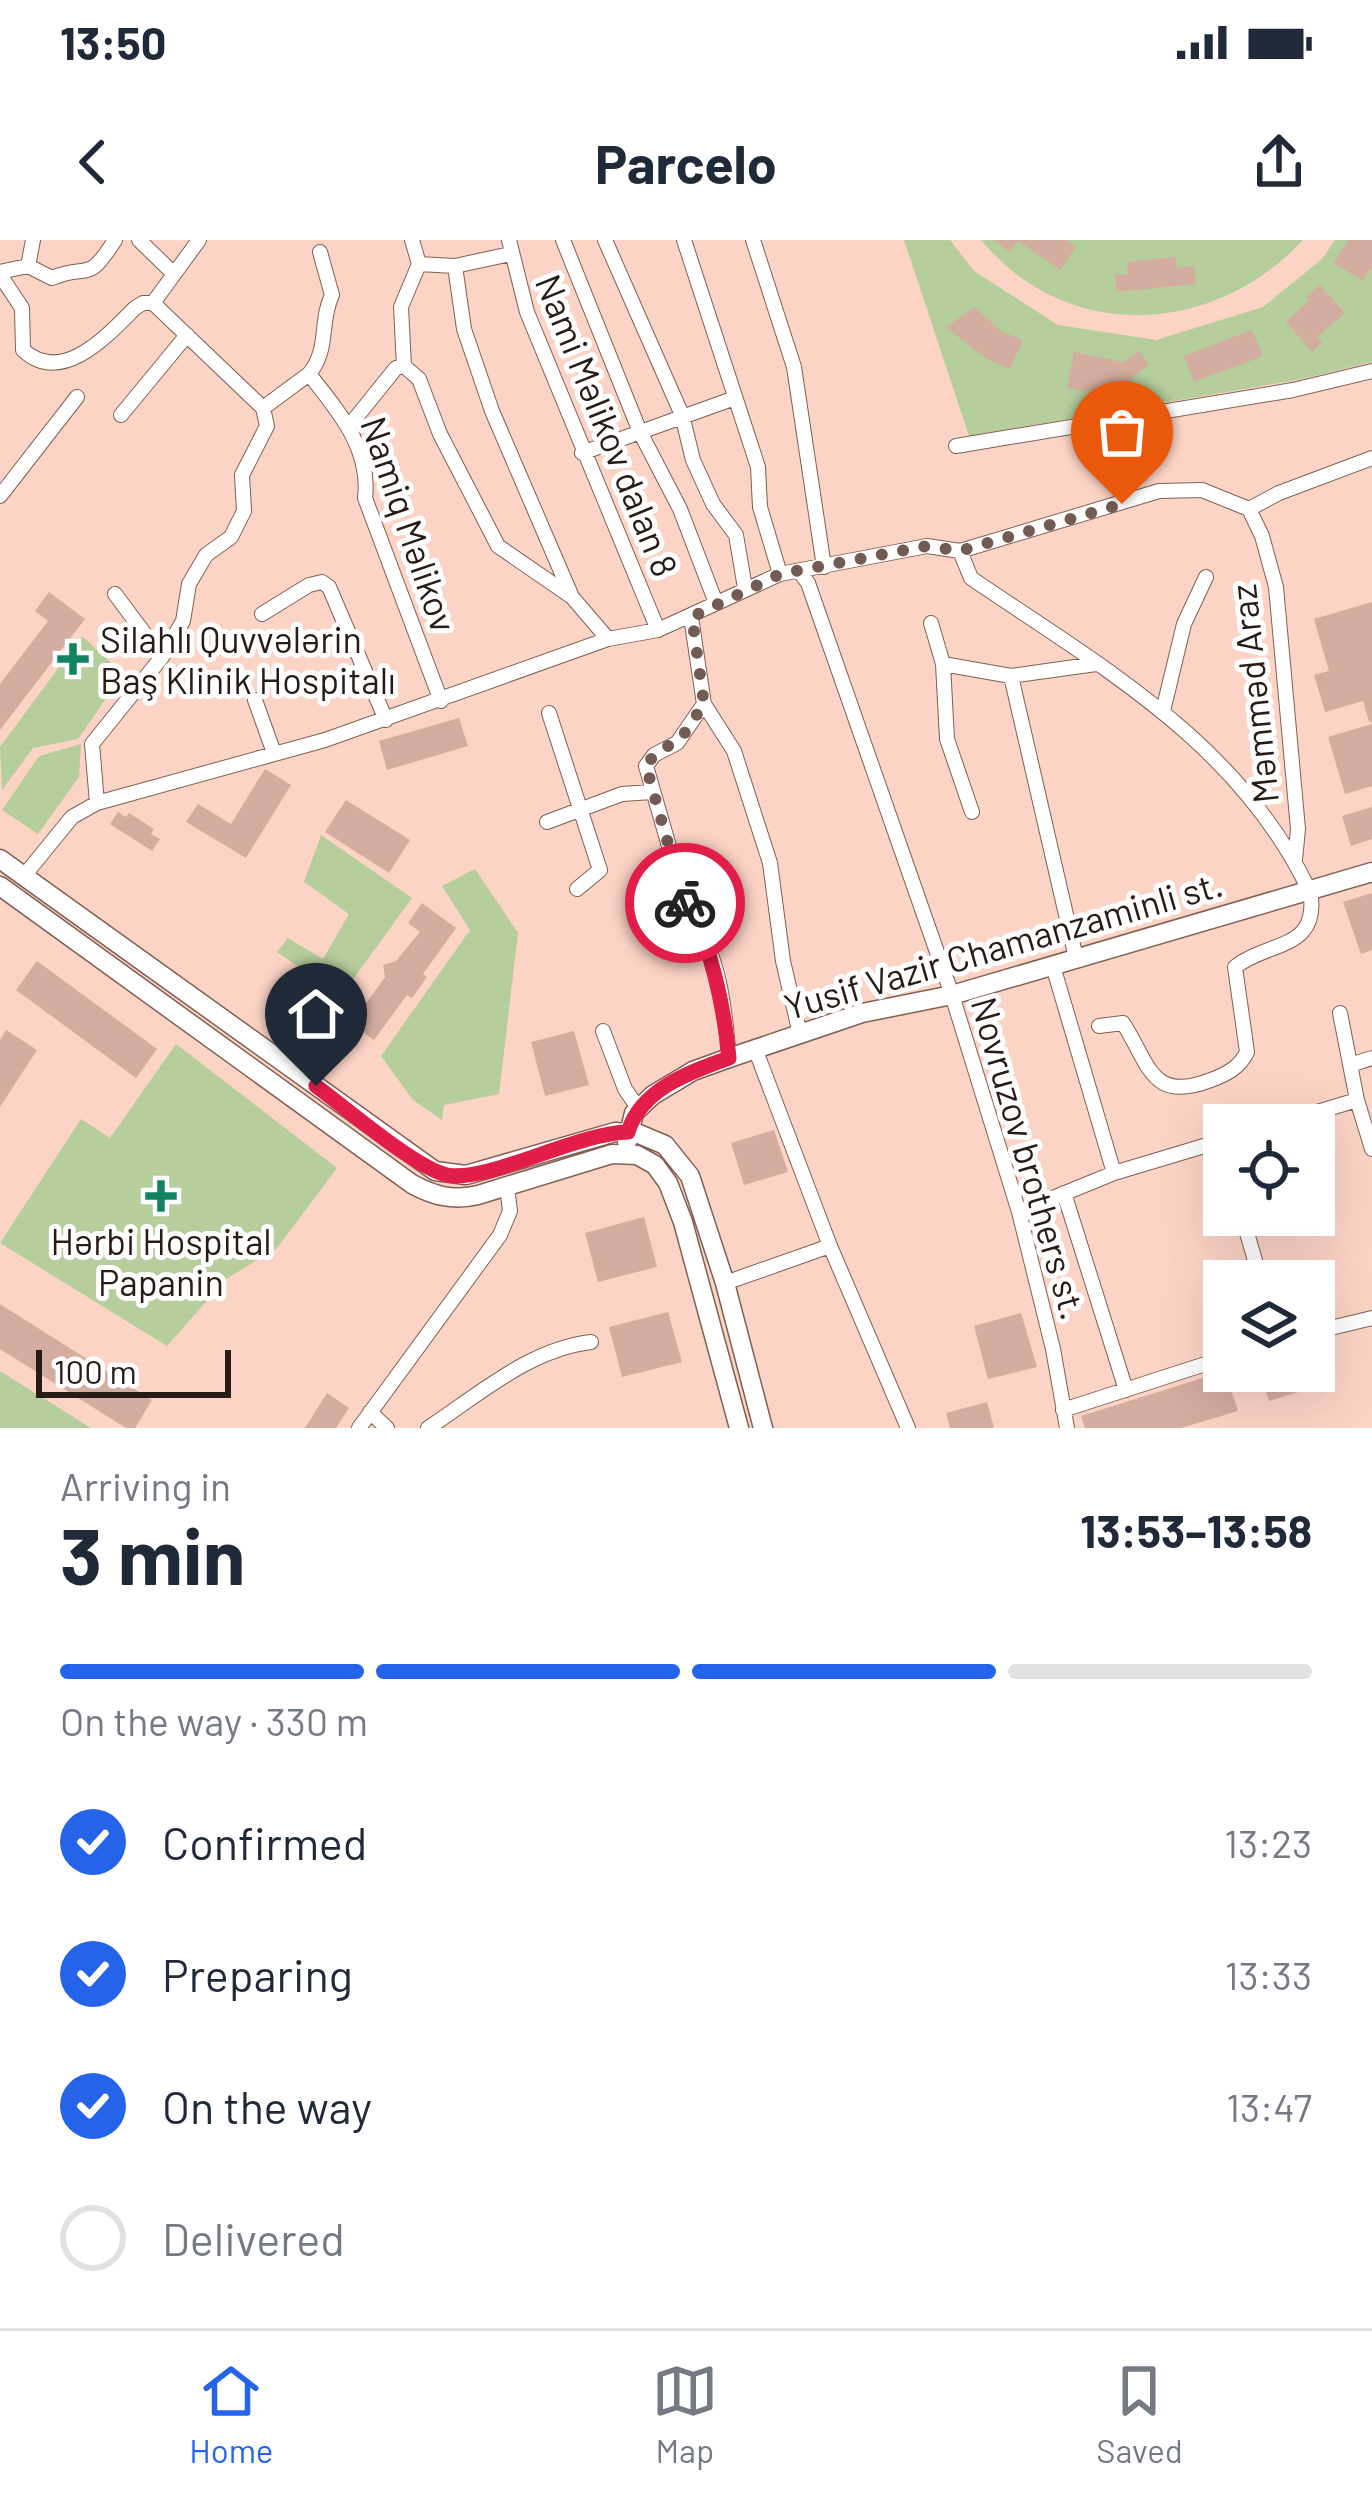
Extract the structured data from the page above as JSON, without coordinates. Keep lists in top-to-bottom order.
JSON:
{
  "streets": {
    "main road": ["Yusif Vazir Chamanzaminli st."],
    "street": [
      "Nami Məlikov dalan 8",
      "Namiq Məlikov",
      "Məmməd Araz",
      "Novruzov brothers st."
    ]
  },
  "crossings": [
    ["Yusif Vazir Chamanzaminli st.", "Novruzov brothers st."]
  ],
  "places": {
    "health": ["Silahlı Quvvələrin Baş Klinik Hospitalı", "Hərbi Hospital Papanin"]
  },
  "scale_bar": "100 m",
  "page": {
    "status": "13:50",
    "header": "Parcelo",
    "scale": "100 m",
    "heading": ["3 min", "Arriving in", "13:53–13:58"],
    "bar": "On the way · 330 m",
    "list": [
      ["Confirmed", "13:23"],
      ["Preparing", "13:33"],
      ["On the way", "13:47"],
      "Delivered"
    ],
    "tabs": ["Home", "Map", "Saved"]
  }
}
